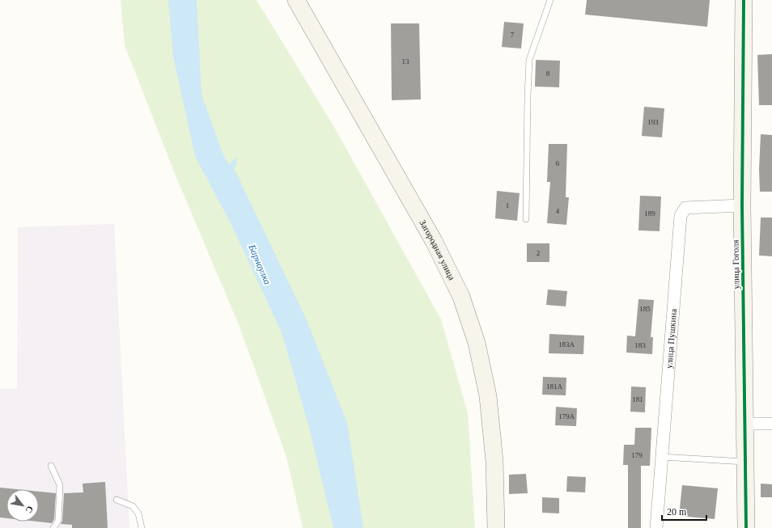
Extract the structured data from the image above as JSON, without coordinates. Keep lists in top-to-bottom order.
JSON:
{
  "streets": {
    "main road": ["Загородная улица", "улица Гоголя"],
    "street": ["улица Пушкина"]
  },
  "crossings": [
    ["улица Гоголя", "улица Пушкина"]
  ],
  "water": ["Барнаулка"],
  "house_numbers": [
    "7",
    "13",
    "8",
    "193",
    "6",
    "1",
    "4",
    "189",
    "2",
    "185",
    "183А",
    "183",
    "181А",
    "181",
    "179А",
    "179"
  ],
  "scale_bar": "20 m",
  "north": "bottom right"
}
